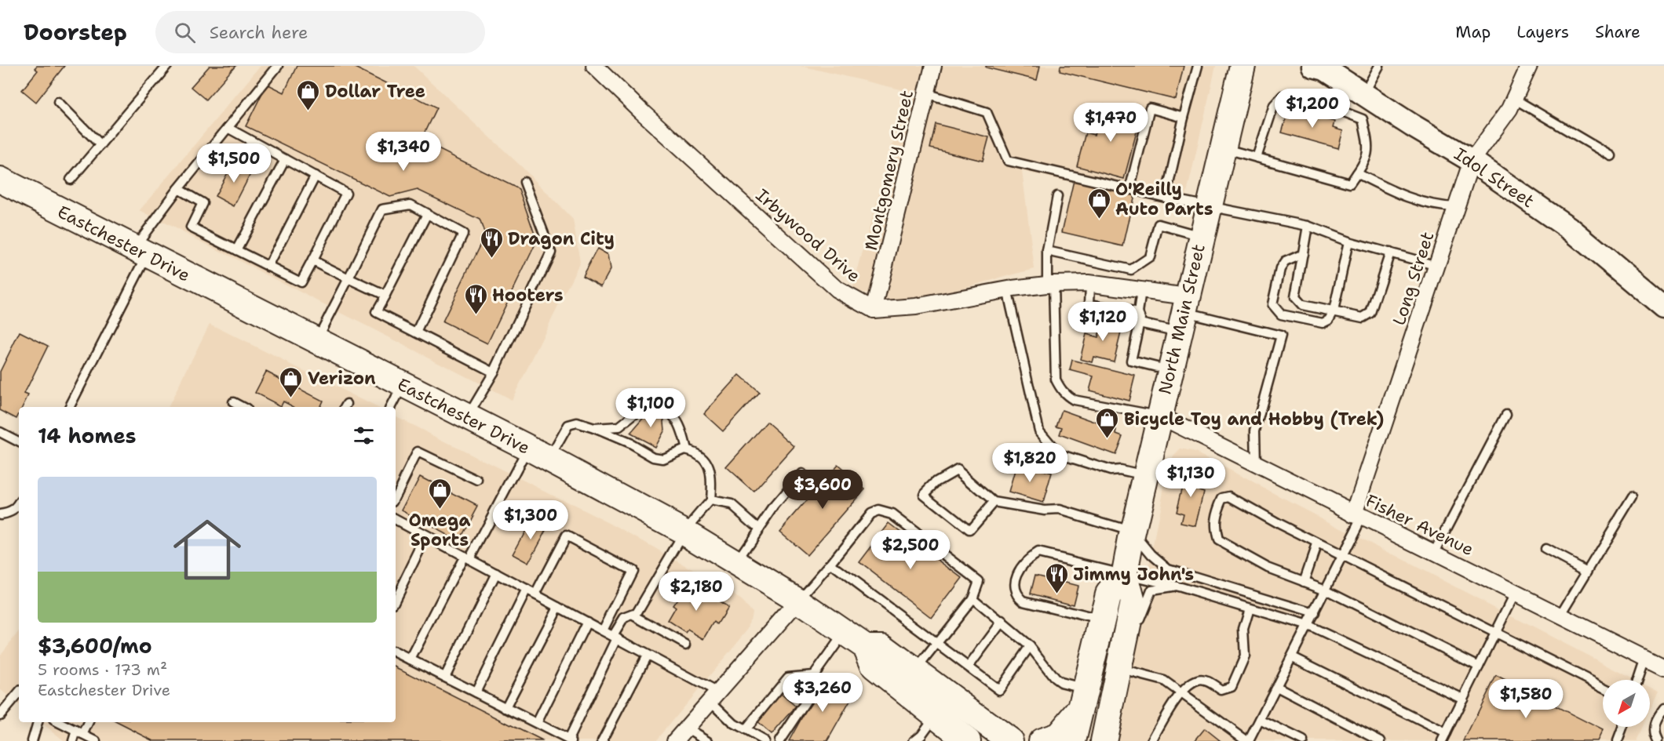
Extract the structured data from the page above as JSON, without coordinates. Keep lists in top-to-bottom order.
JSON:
{
  "streets": {
    "main road": ["Eastchester Drive", "North Main Street"],
    "street": [
      "Montgomery Street",
      "Idol Street",
      "Irbywood Drive",
      "Long Street",
      "Fisher Avenue"
    ]
  },
  "crossings": [
    ["Montgomery Street", "Irbywood Drive"],
    ["Idol Street", "Long Street"],
    ["Long Street", "Fisher Avenue"],
    ["North Main Street", "Fisher Avenue"]
  ],
  "places": {
    "shop": [
      "Dollar Tree",
      "O'Reilly Auto Parts",
      "Verizon",
      "Bicycle Toy and Hobby (Trek)",
      "Omega Sports"
    ],
    "restaurant": ["Dragon City", "Hooters", "Jimmy John's"]
  },
  "north": "bottom left",
  "page": {
    "header": "Doorstep",
    "search": "Search here",
    "nav": ["Map", "Layers", "Share"],
    "price": [
      "$1,200",
      "$1,470",
      "$1,340",
      "$1,500",
      "$1,120",
      "$1,100",
      "$1,820",
      "$1,130",
      "$3,600",
      "$1,300",
      "$2,500",
      "$2,180",
      "$3,260",
      "$1,580"
    ],
    "heading": "14 homes",
    "list": [
      {
        "name": "$3,600/mo",
        "note": "5 rooms · 173 m² · Eastchester Drive"
      }
    ]
  }
}
